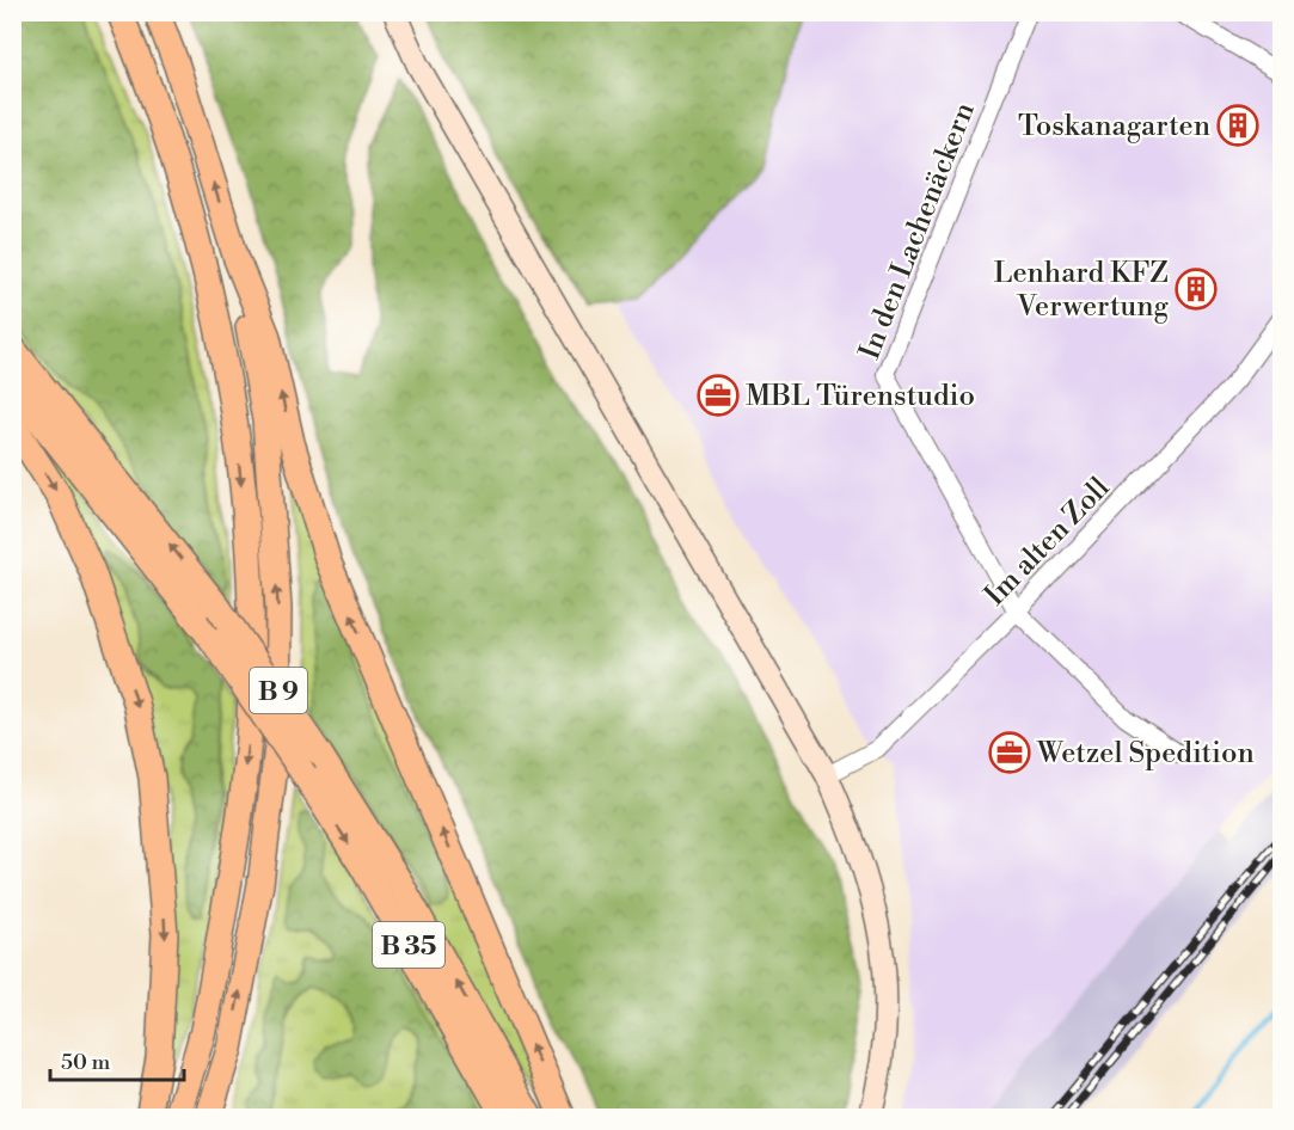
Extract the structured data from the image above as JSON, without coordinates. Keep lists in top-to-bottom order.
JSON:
{
  "streets": {
    "highway": ["B 9", "B 35"],
    "street": ["In den Lachenäckern", "Im alten Zoll"]
  },
  "crossings": [
    ["In den Lachenäckern", "Im alten Zoll"]
  ],
  "places": {
    "building": ["Toskanagarten", "Lenhard KFZ Verwertung"],
    "office": ["MBL Türenstudio", "Wetzel Spedition"]
  },
  "scale_bar": "50 m"
}
